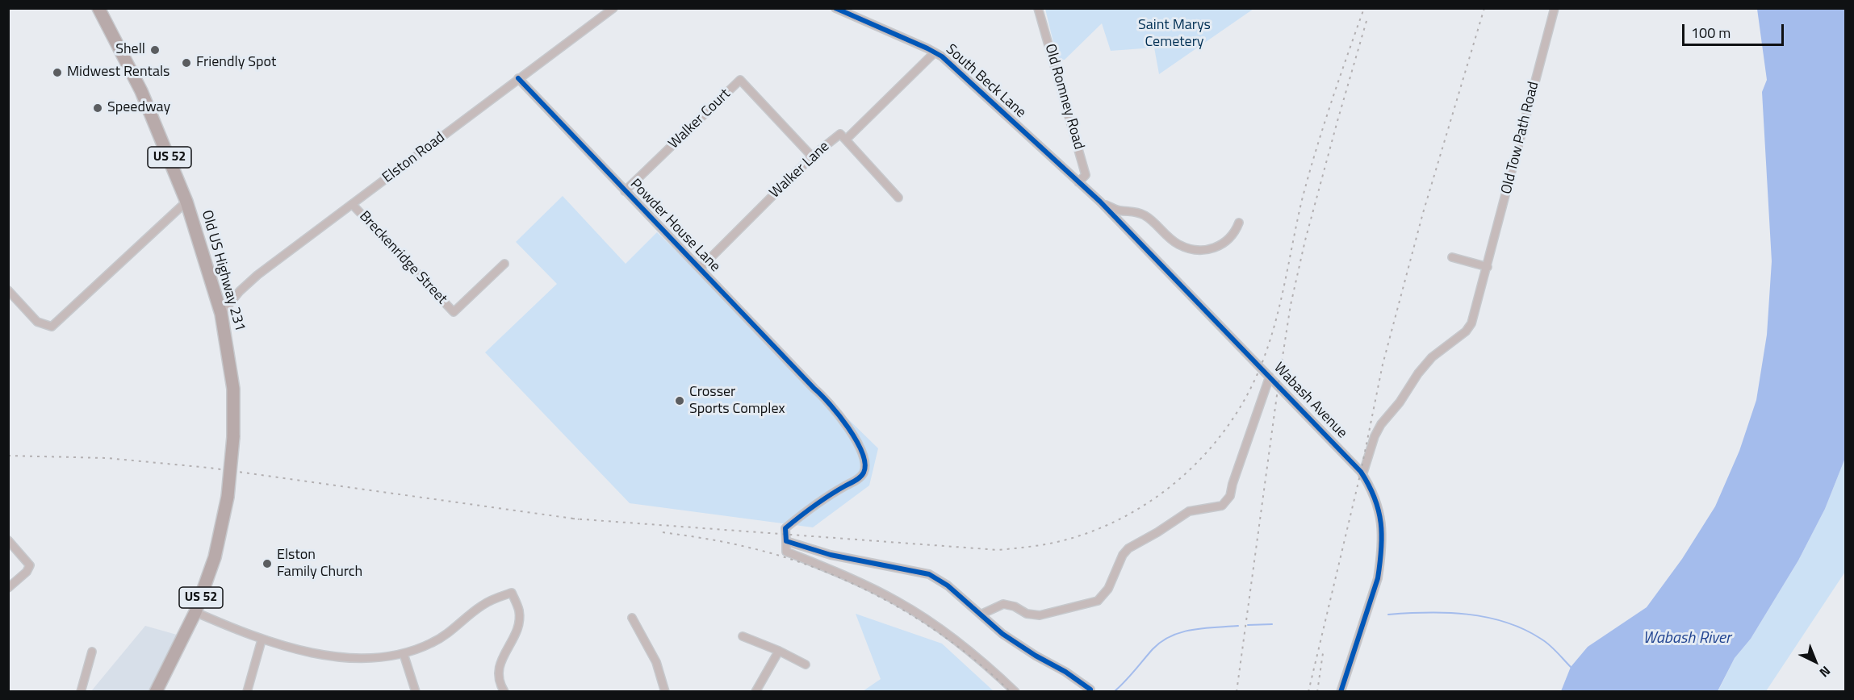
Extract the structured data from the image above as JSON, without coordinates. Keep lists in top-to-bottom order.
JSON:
{
  "streets": {
    "main road": ["US 52", "Old US Highway 231"],
    "street": [
      "South Beck Lane",
      "Old Romney Road",
      "Walker Court",
      "Old Tow Path Road",
      "Elston Road",
      "Walker Lane",
      "Powder House Lane",
      "Breckenridge Street",
      "Wabash Avenue"
    ]
  },
  "crossings": [
    ["South Beck Lane", "Old Romney Road"],
    ["South Beck Lane", "Wabash Avenue"],
    ["Old Romney Road", "Wabash Avenue"],
    ["Walker Court", "Walker Lane"],
    ["Walker Court", "Powder House Lane"],
    ["Old Tow Path Road", "Wabash Avenue"],
    ["Elston Road", "Powder House Lane"],
    ["Elston Road", "Breckenridge Street"],
    ["Elston Road", "Old US Highway 231"],
    ["Walker Lane", "Powder House Lane"]
  ],
  "water": ["Wabash River"],
  "parks": ["Saint Marys Cemetery"],
  "places": [
    "Shell",
    "Friendly Spot",
    "Midwest Rentals",
    "Speedway",
    "Crosser Sports Complex",
    "Elston Family Church"
  ],
  "scale_bar": "100 m",
  "north": "bottom right"
}
